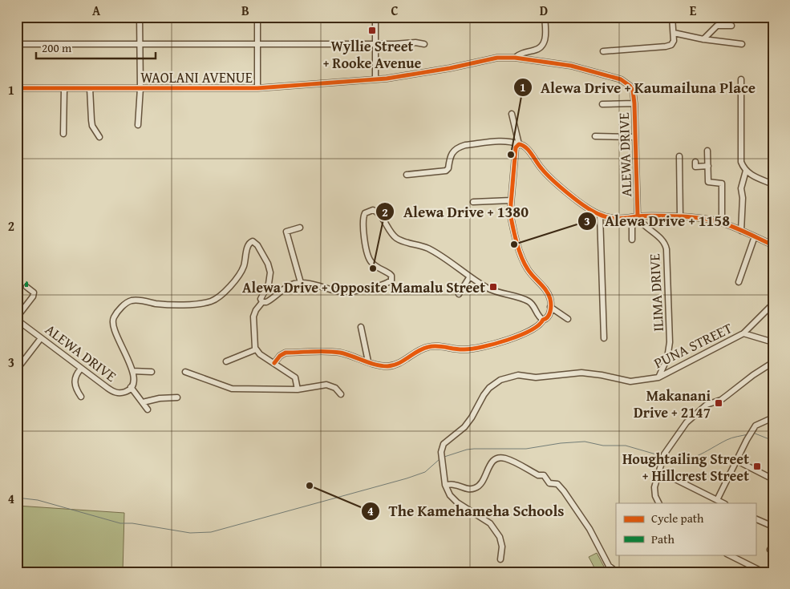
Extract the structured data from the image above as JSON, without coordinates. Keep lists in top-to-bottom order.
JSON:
{
  "streets": {
    "street": [
      "WAOLANI AVENUE",
      "ALEWA DRIVE",
      "ILIMA DRIVE",
      "PUNA STREET"
    ]
  },
  "crossings": [
    ["WAOLANI AVENUE", "ALEWA DRIVE"],
    ["ALEWA DRIVE", "ILIMA DRIVE"],
    ["ILIMA DRIVE", "PUNA STREET"]
  ],
  "places": {
    "transit": [
      "Wyllie Street + Rooke Avenue",
      "Alewa Drive + Opposite Mamalu Street",
      "Makanani Drive + 2147",
      "Houghtailing Street + Hillcrest Street"
    ],
    "other": [
      "Alewa Drive + Kaumailuna Place",
      "Alewa Drive + 1158",
      "Alewa Drive + 1380",
      "The Kamehameha Schools"
    ]
  },
  "legend": ["Cycle path", "Path"],
  "scale_bar": "200 m",
  "grid": {
    "columns": [
      "A",
      "B",
      "C",
      "D",
      "E"
    ],
    "rows": [
      "1",
      "2",
      "3",
      "4"
    ]
  }
}
